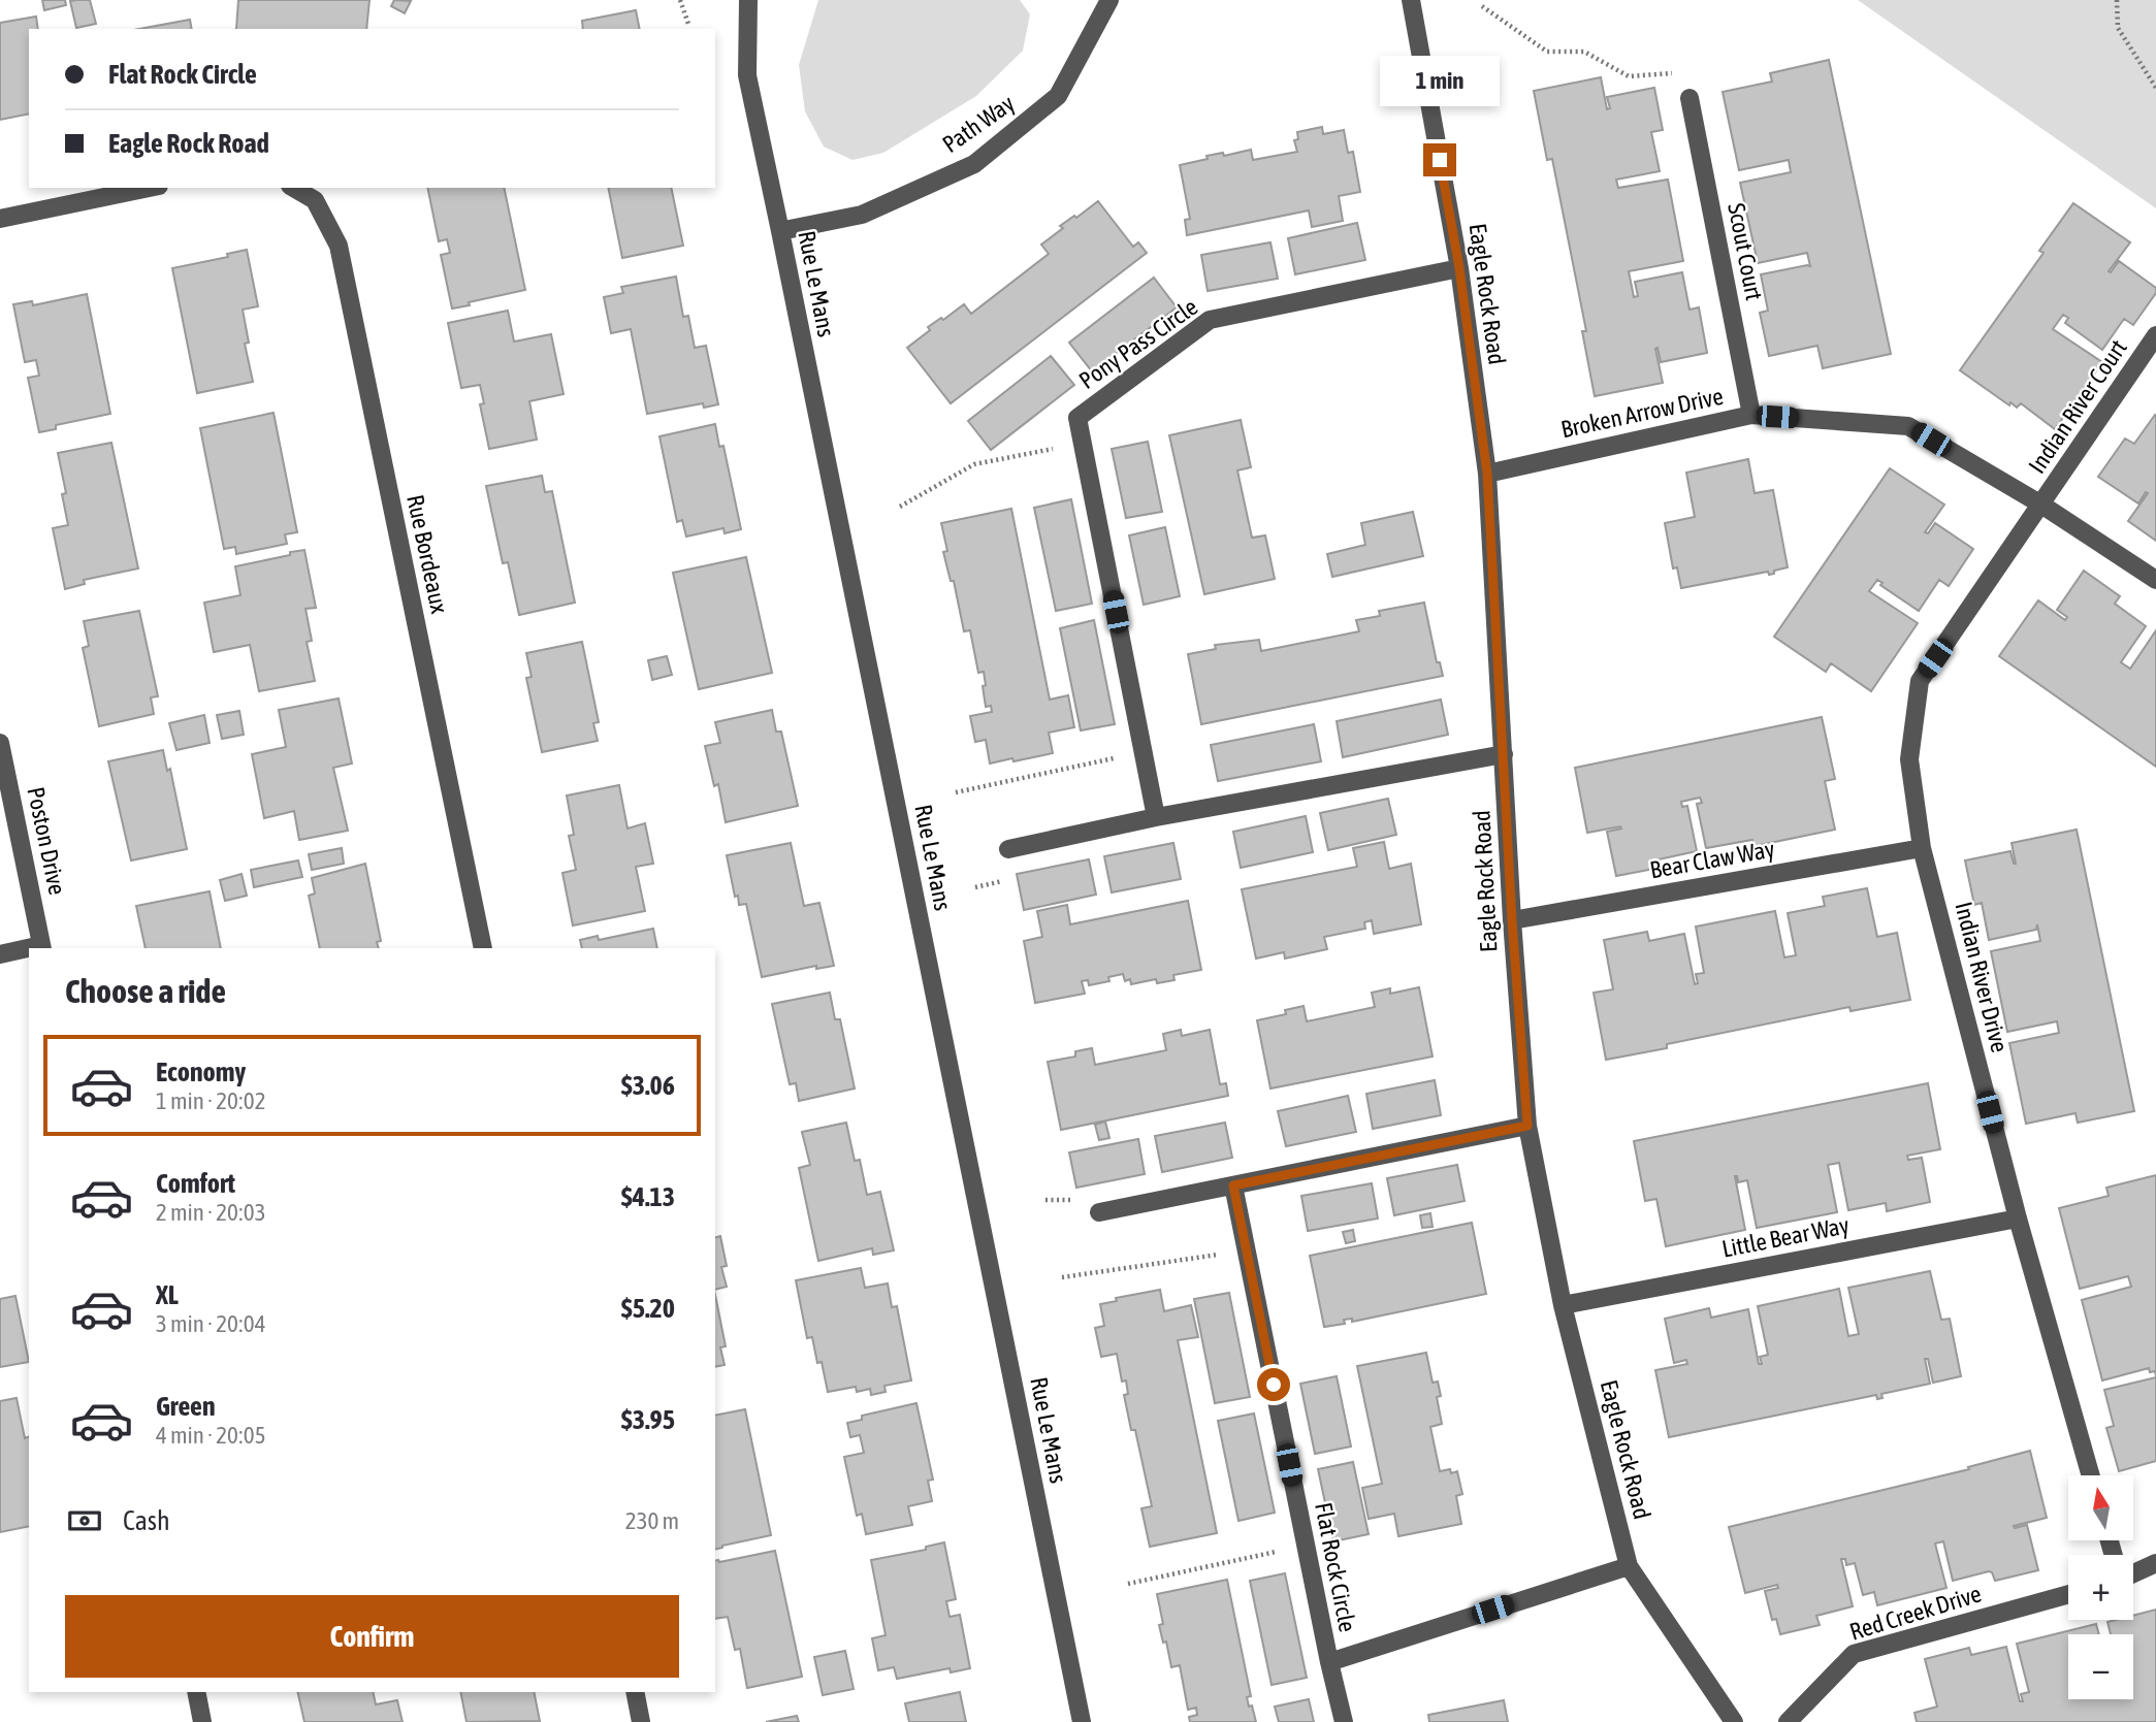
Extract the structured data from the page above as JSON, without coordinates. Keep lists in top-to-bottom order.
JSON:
{
  "streets": {
    "street": [
      "Path Way",
      "Scout Court",
      "Rue Le Mans",
      "Eagle Rock Road",
      "Pony Pass Circle",
      "Indian River Court",
      "Broken Arrow Drive",
      "Rue Bordeaux",
      "Poston Drive",
      "Bear Claw Way",
      "Indian River Drive",
      "Little Bear Way",
      "Flat Rock Circle",
      "Red Creek Drive"
    ]
  },
  "crossings": [
    ["Path Way", "Rue Le Mans"],
    ["Scout Court", "Broken Arrow Drive"],
    ["Eagle Rock Road", "Pony Pass Circle"],
    ["Eagle Rock Road", "Broken Arrow Drive"],
    ["Eagle Rock Road", "Bear Claw Way"],
    ["Eagle Rock Road", "Little Bear Way"],
    ["Eagle Rock Road", "Flat Rock Circle"],
    ["Indian River Court", "Broken Arrow Drive"],
    ["Indian River Court", "Indian River Drive"],
    ["Broken Arrow Drive", "Indian River Drive"],
    ["Bear Claw Way", "Indian River Drive"],
    ["Indian River Drive", "Little Bear Way"]
  ],
  "north": "top",
  "page": {
    "banner": ["Flat Rock Circle", "Eagle Rock Road"],
    "bubble": "1 min",
    "heading": "Choose a ride",
    "list": [
      {
        "name": "Economy",
        "note": "1 min · 20:02",
        "value": "$3.06"
      },
      {
        "name": "Comfort",
        "note": "2 min · 20:03",
        "value": "$4.13"
      },
      {
        "name": "XL",
        "note": "3 min · 20:04",
        "value": "$5.20"
      },
      {
        "name": "Green",
        "note": "4 min · 20:05",
        "value": "$3.95"
      }
    ],
    "map_buttons": ["+", "−"],
    "pay": ["Cash", "230 m"],
    "buttons": "Confirm"
  }
}
